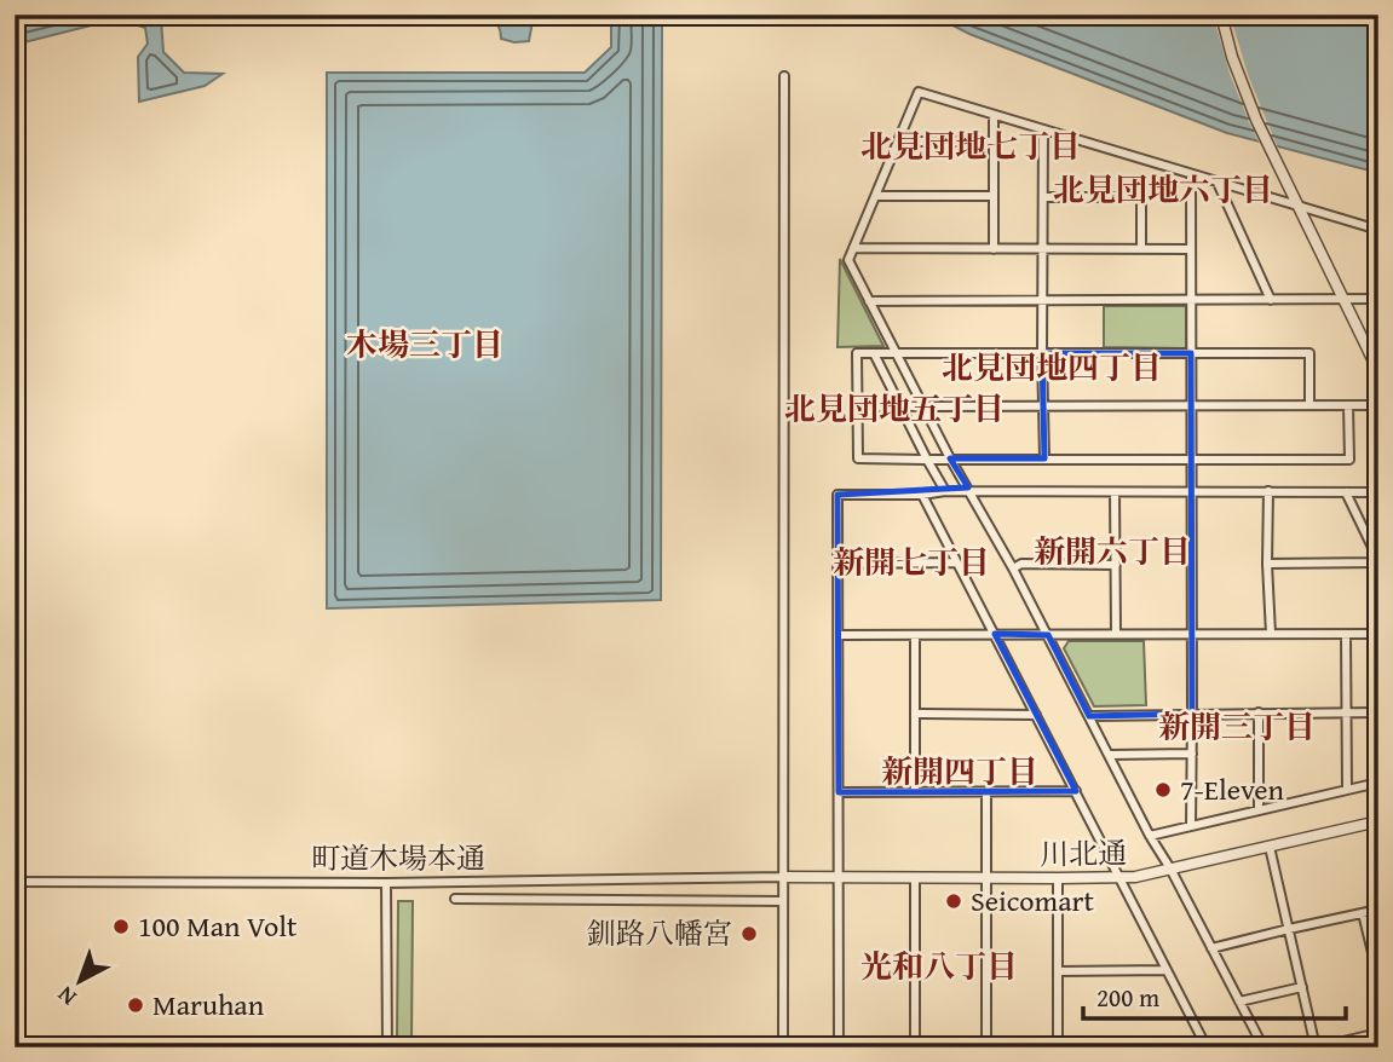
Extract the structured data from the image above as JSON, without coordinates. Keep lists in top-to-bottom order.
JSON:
{
  "streets": {
    "street": ["川北通", "町道木場本通"]
  },
  "crossings": [
    ["川北通", "町道木場本通"]
  ],
  "districts": [
    "北見団地七丁目",
    "北見団地六丁目",
    "木場三丁目",
    "北見団地四丁目",
    "北見団地五丁目",
    "新開六丁目",
    "新開七丁目",
    "新開三丁目",
    "新開四丁目",
    "光和八丁目"
  ],
  "places": [
    "7-Eleven",
    "Seicomart",
    "100 Man Volt",
    "釧路八幡宮",
    "Maruhan"
  ],
  "scale_bar": "200 m",
  "north": "bottom left"
}
